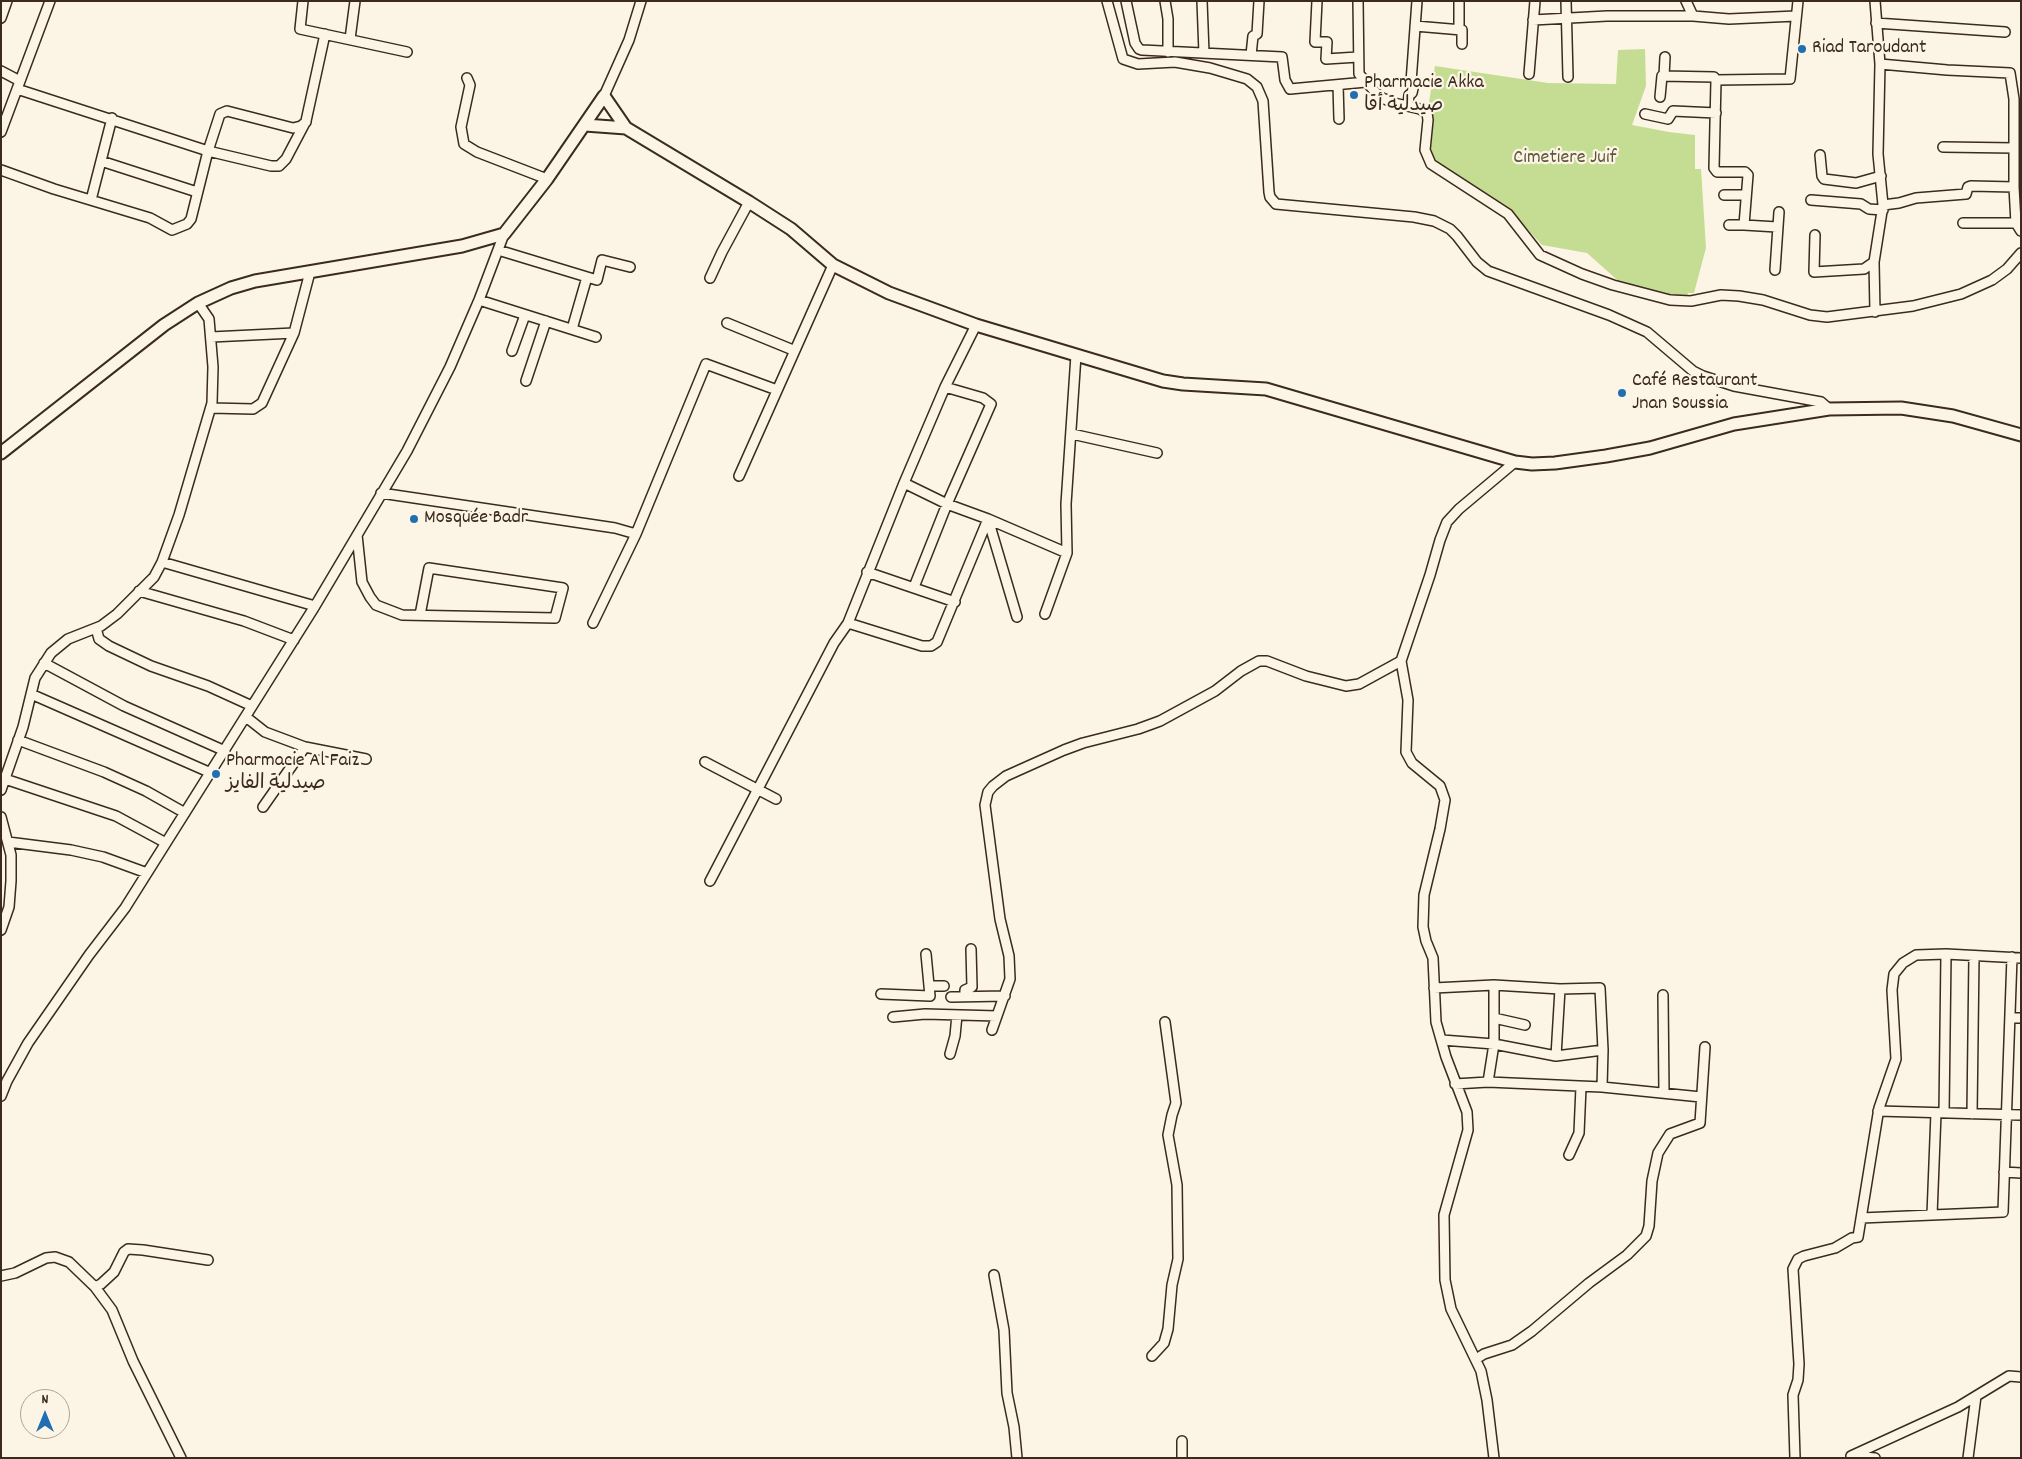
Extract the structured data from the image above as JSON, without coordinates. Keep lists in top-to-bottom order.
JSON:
{
  "parks": ["Cimetiere Juif"],
  "places": [
    "Riad Taroudant",
    "Pharmacie Akka صيدلية أقا",
    "Café Restaurant Jnan Soussia",
    "Mosquée Badr",
    "Pharmacie Al Faiz صيدلية الفايز"
  ],
  "north": "top"
}
